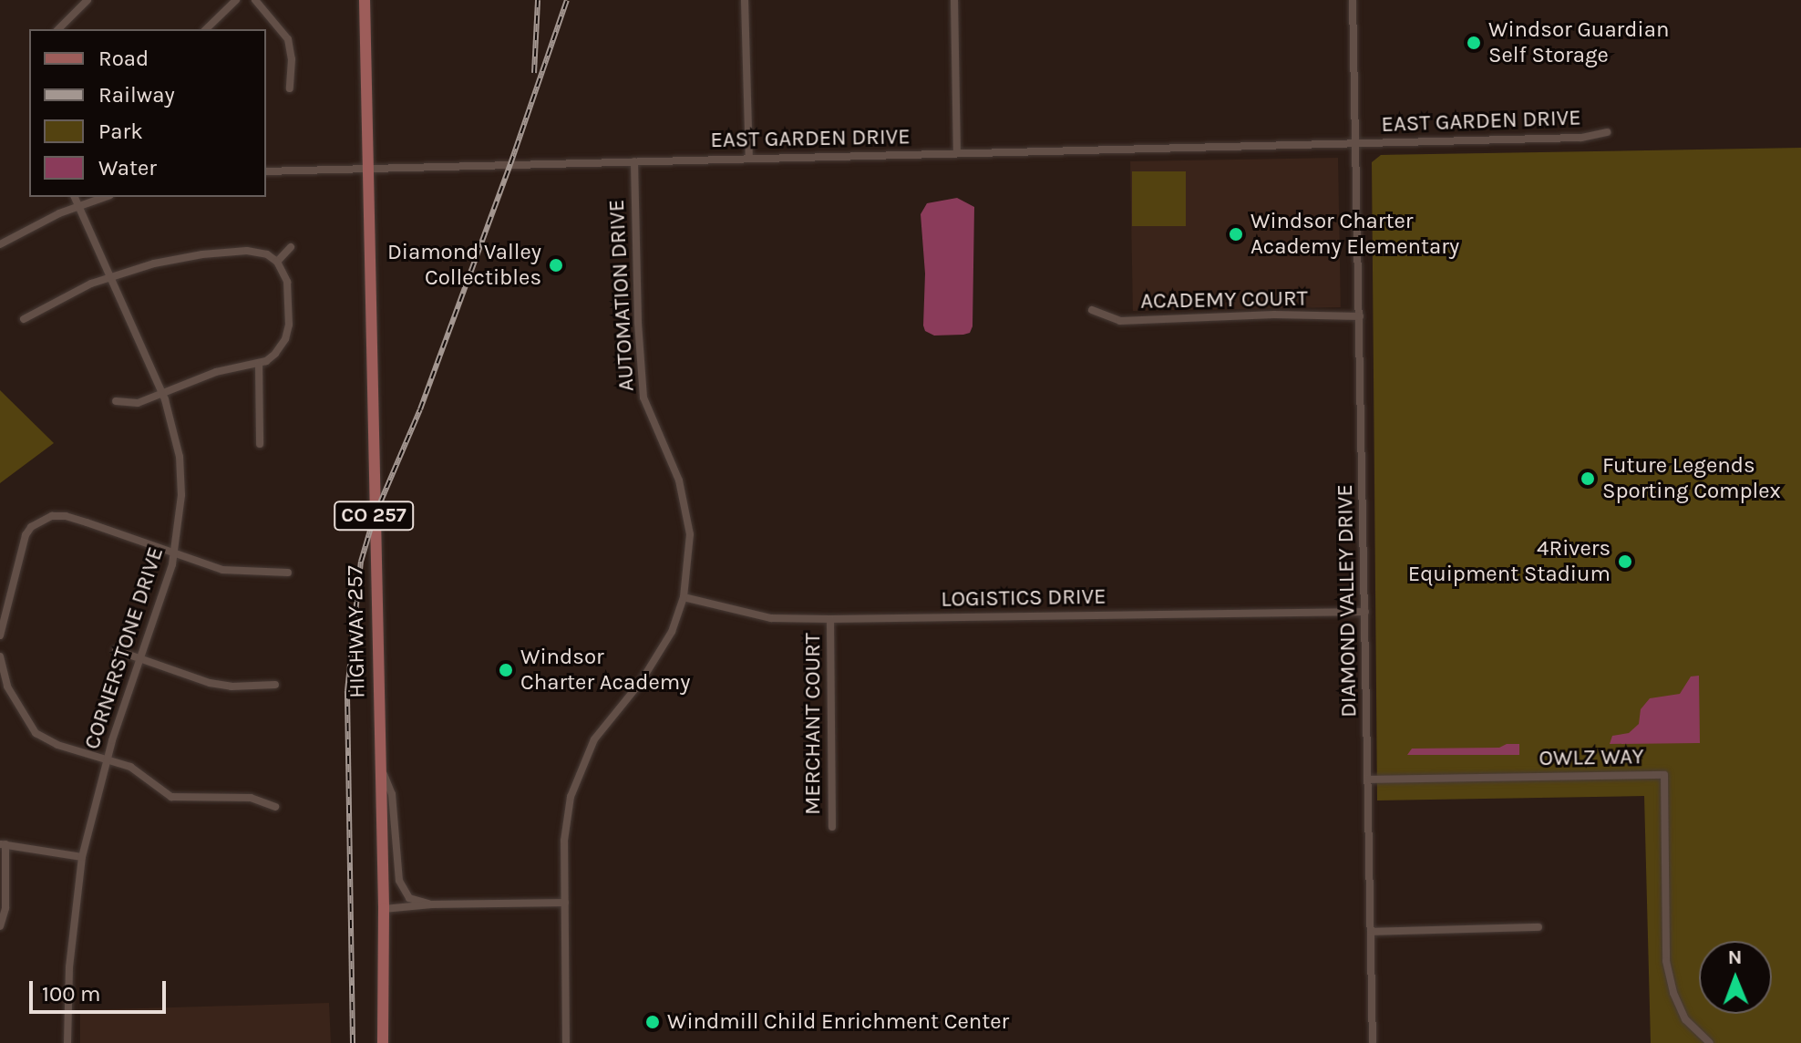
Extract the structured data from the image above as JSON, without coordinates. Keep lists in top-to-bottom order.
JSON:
{
  "streets": {
    "main road": ["CO 257", "HIGHWAY 257"],
    "street": [
      "EAST GARDEN DRIVE",
      "AUTOMATION DRIVE",
      "ACADEMY COURT",
      "LOGISTICS DRIVE",
      "DIAMOND VALLEY DRIVE",
      "CORNERSTONE DRIVE",
      "MERCHANT COURT",
      "OWLZ WAY"
    ]
  },
  "crossings": [
    ["EAST GARDEN DRIVE", "AUTOMATION DRIVE"],
    ["EAST GARDEN DRIVE", "DIAMOND VALLEY DRIVE"],
    ["EAST GARDEN DRIVE", "HIGHWAY 257"],
    ["AUTOMATION DRIVE", "LOGISTICS DRIVE"],
    ["ACADEMY COURT", "DIAMOND VALLEY DRIVE"],
    ["LOGISTICS DRIVE", "DIAMOND VALLEY DRIVE"],
    ["LOGISTICS DRIVE", "MERCHANT COURT"],
    ["DIAMOND VALLEY DRIVE", "OWLZ WAY"]
  ],
  "places": [
    "Windsor Guardian Self Storage",
    "Windsor Charter Academy Elementary",
    "Diamond Valley Collectibles",
    "Future Legends Sporting Complex",
    "4Rivers Equipment Stadium",
    "Windsor Charter Academy",
    "Windmill Child Enrichment Center"
  ],
  "legend": [
    "Road",
    "Railway",
    "Park",
    "Water"
  ],
  "scale_bar": "100 m",
  "north": "top"
}
